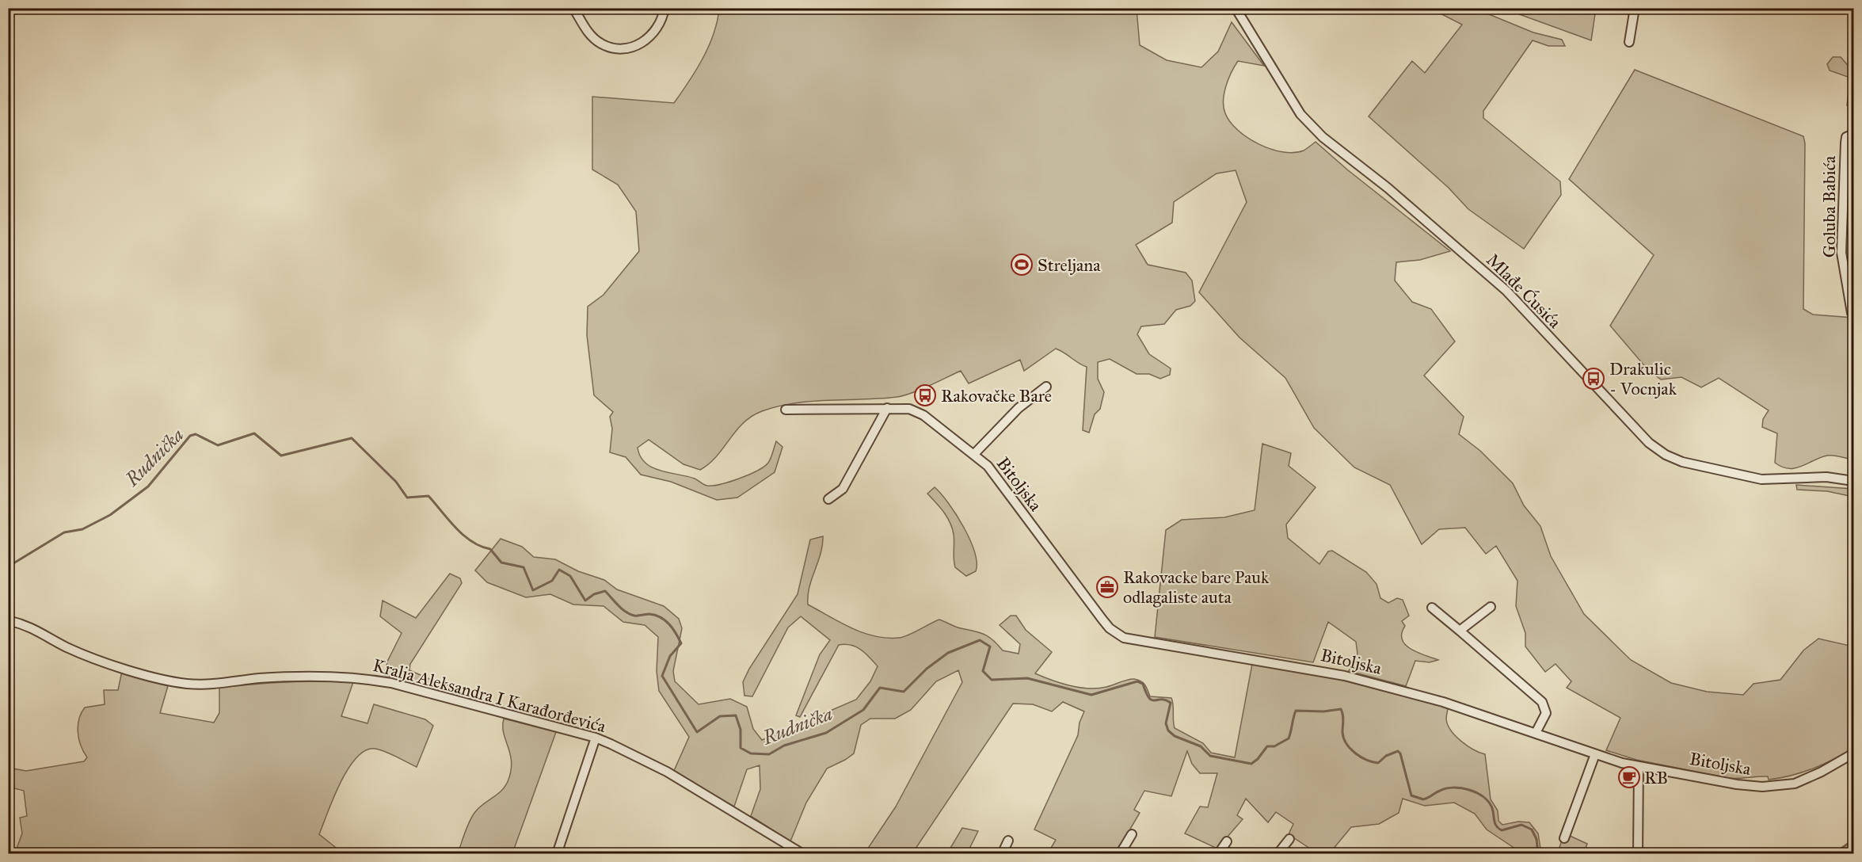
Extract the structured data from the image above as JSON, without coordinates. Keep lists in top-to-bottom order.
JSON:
{
  "streets": {
    "street": [
      "Goluba Babića",
      "Mlađe Ćusića",
      "Bitoljska",
      "Kralja Aleksandra I Karađorđevića"
    ]
  },
  "water": ["Rudnička"],
  "places": {
    "sports": ["Streljana"],
    "bus stop": ["Drakulic - Vocnjak", "Rakovačke Bare"],
    "office": ["Rakovacke bare Pauk odlagaliste auta"],
    "cafe": ["RB"]
  }
}
